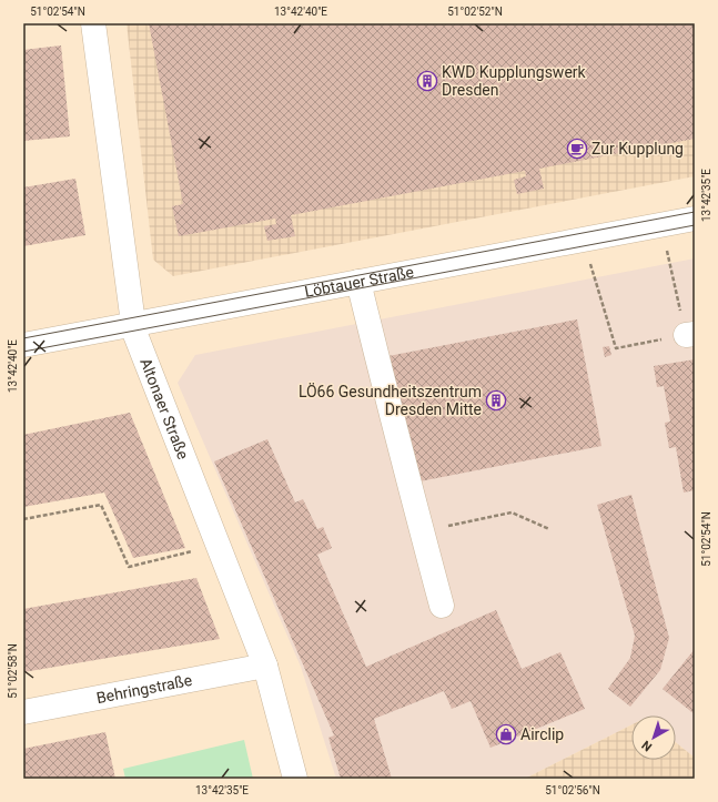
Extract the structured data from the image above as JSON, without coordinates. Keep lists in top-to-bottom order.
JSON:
{
  "streets": {
    "street": ["Löbtauer Straße", "Altonaer Straße", "Behringstraße"]
  },
  "crossings": [
    ["Löbtauer Straße", "Altonaer Straße"],
    ["Altonaer Straße", "Behringstraße"]
  ],
  "places": {
    "building": ["KWD Kupplungswerk Dresden", "LÖ66 Gesundheitszentrum Dresden Mitte"],
    "cafe": ["Zur Kupplung"],
    "shop": ["Airclip"]
  },
  "north": "bottom left",
  "coordinates": [
    "51°02'54\"N",
    "13°42'40\"E",
    "51°02'52\"N",
    "13°42'35\"E",
    "51°02'58\"N",
    "51°02'56\"N"
  ]
}
